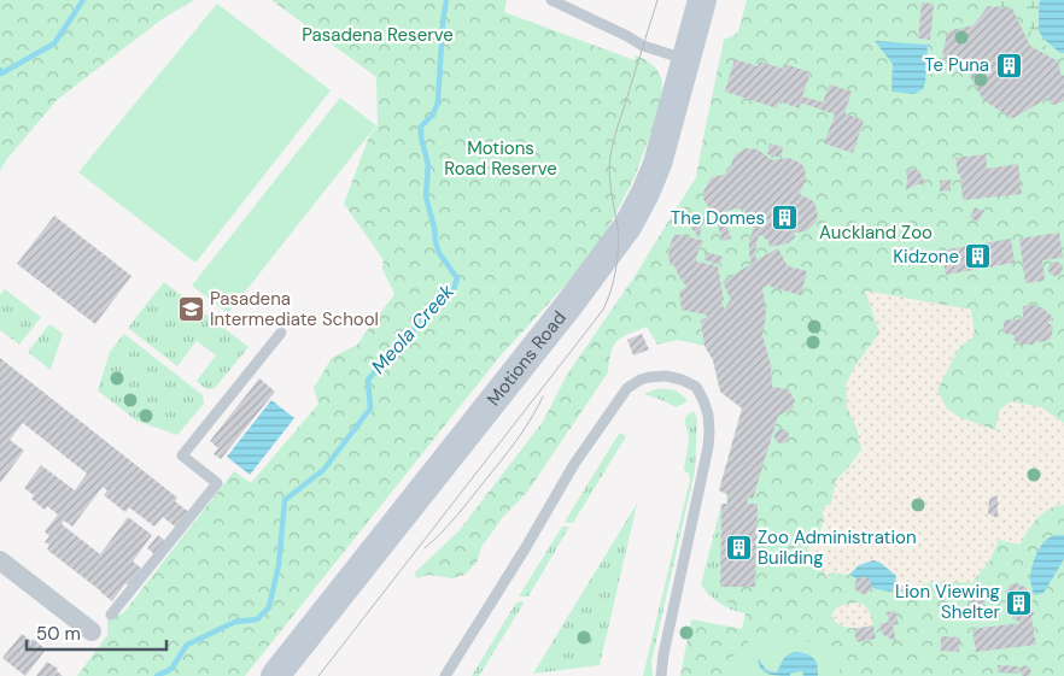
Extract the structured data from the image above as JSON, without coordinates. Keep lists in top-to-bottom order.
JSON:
{
  "streets": {
    "main road": ["Motions Road"]
  },
  "water": ["Meola Creek"],
  "parks": ["Pasadena Reserve", "Motions Road Reserve", "Auckland Zoo"],
  "places": {
    "building": [
      "Te Puna",
      "The Domes",
      "Kidzone",
      "Zoo Administration Building",
      "Lion Viewing Shelter"
    ],
    "school or university": ["Pasadena Intermediate School"]
  },
  "scale_bar": "50 m"
}
